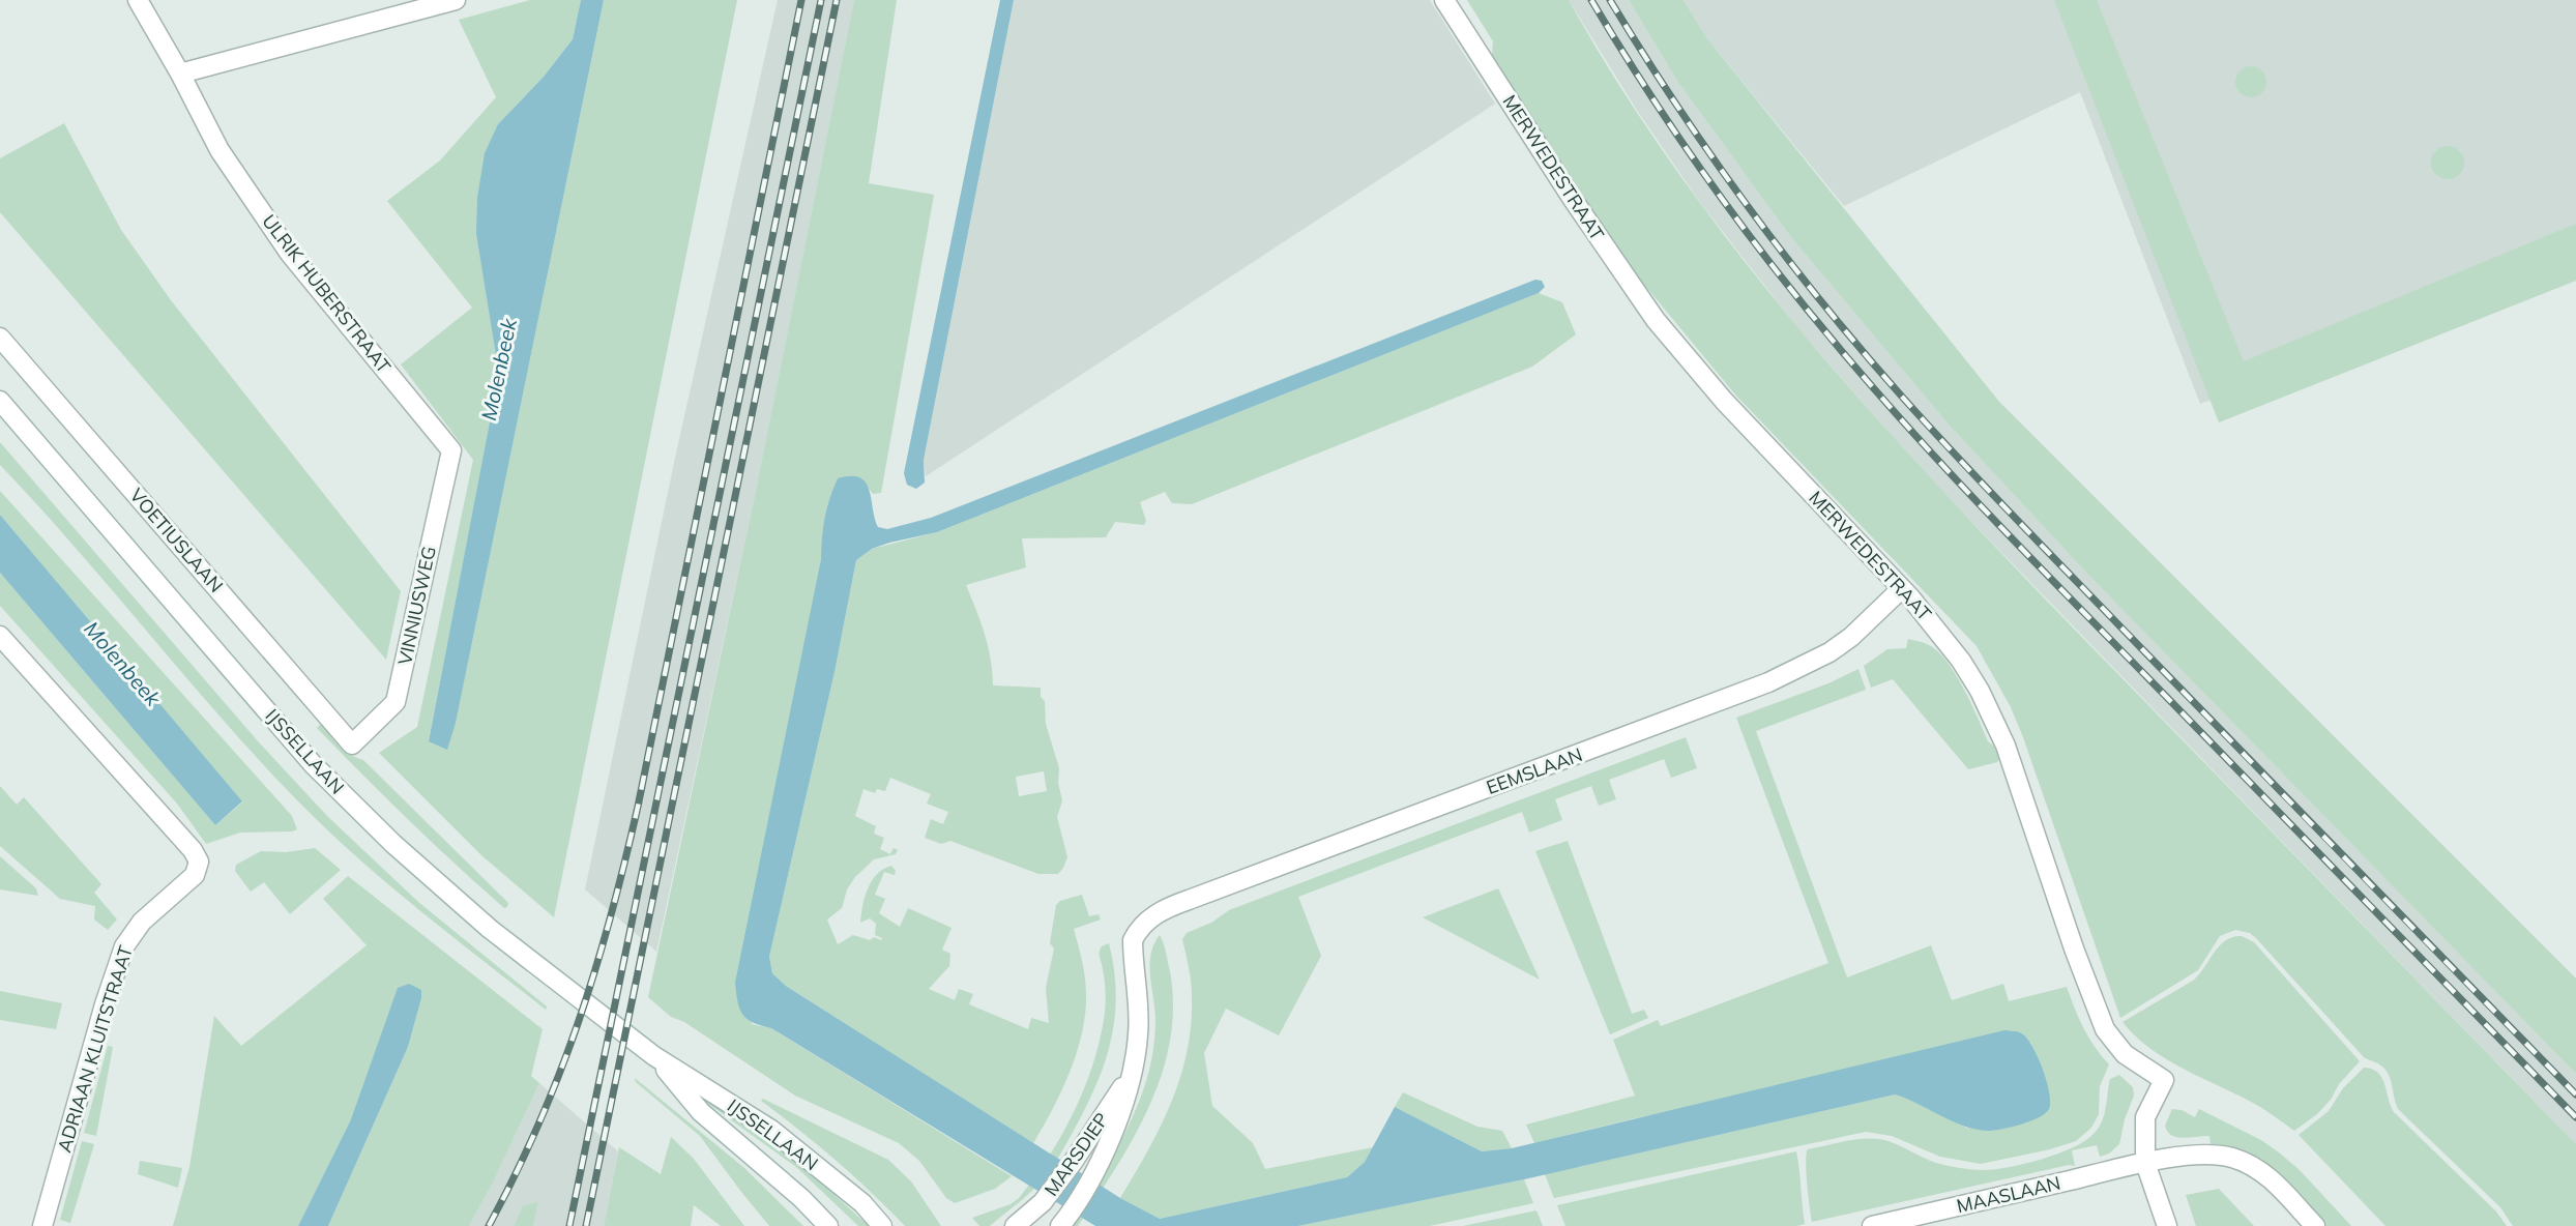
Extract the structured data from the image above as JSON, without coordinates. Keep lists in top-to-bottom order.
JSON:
{
  "streets": {
    "street": [
      "MERWEDESTRAAT",
      "ULRIK HUBERSTRAAT",
      "VOETIUSLAAN",
      "VINNIUSWEG",
      "IJSSELLAAN",
      "EEMSLAAN",
      "ADRIAAN KLUITSTRAAT",
      "MARSDIEP",
      "MAASLAAN"
    ]
  },
  "crossings": [
    ["MERWEDESTRAAT", "EEMSLAAN"],
    ["MERWEDESTRAAT", "MAASLAAN"],
    ["ULRIK HUBERSTRAAT", "VINNIUSWEG"],
    ["VOETIUSLAAN", "VINNIUSWEG"],
    ["EEMSLAAN", "MARSDIEP"]
  ],
  "water": ["Molenbeek"]
}
